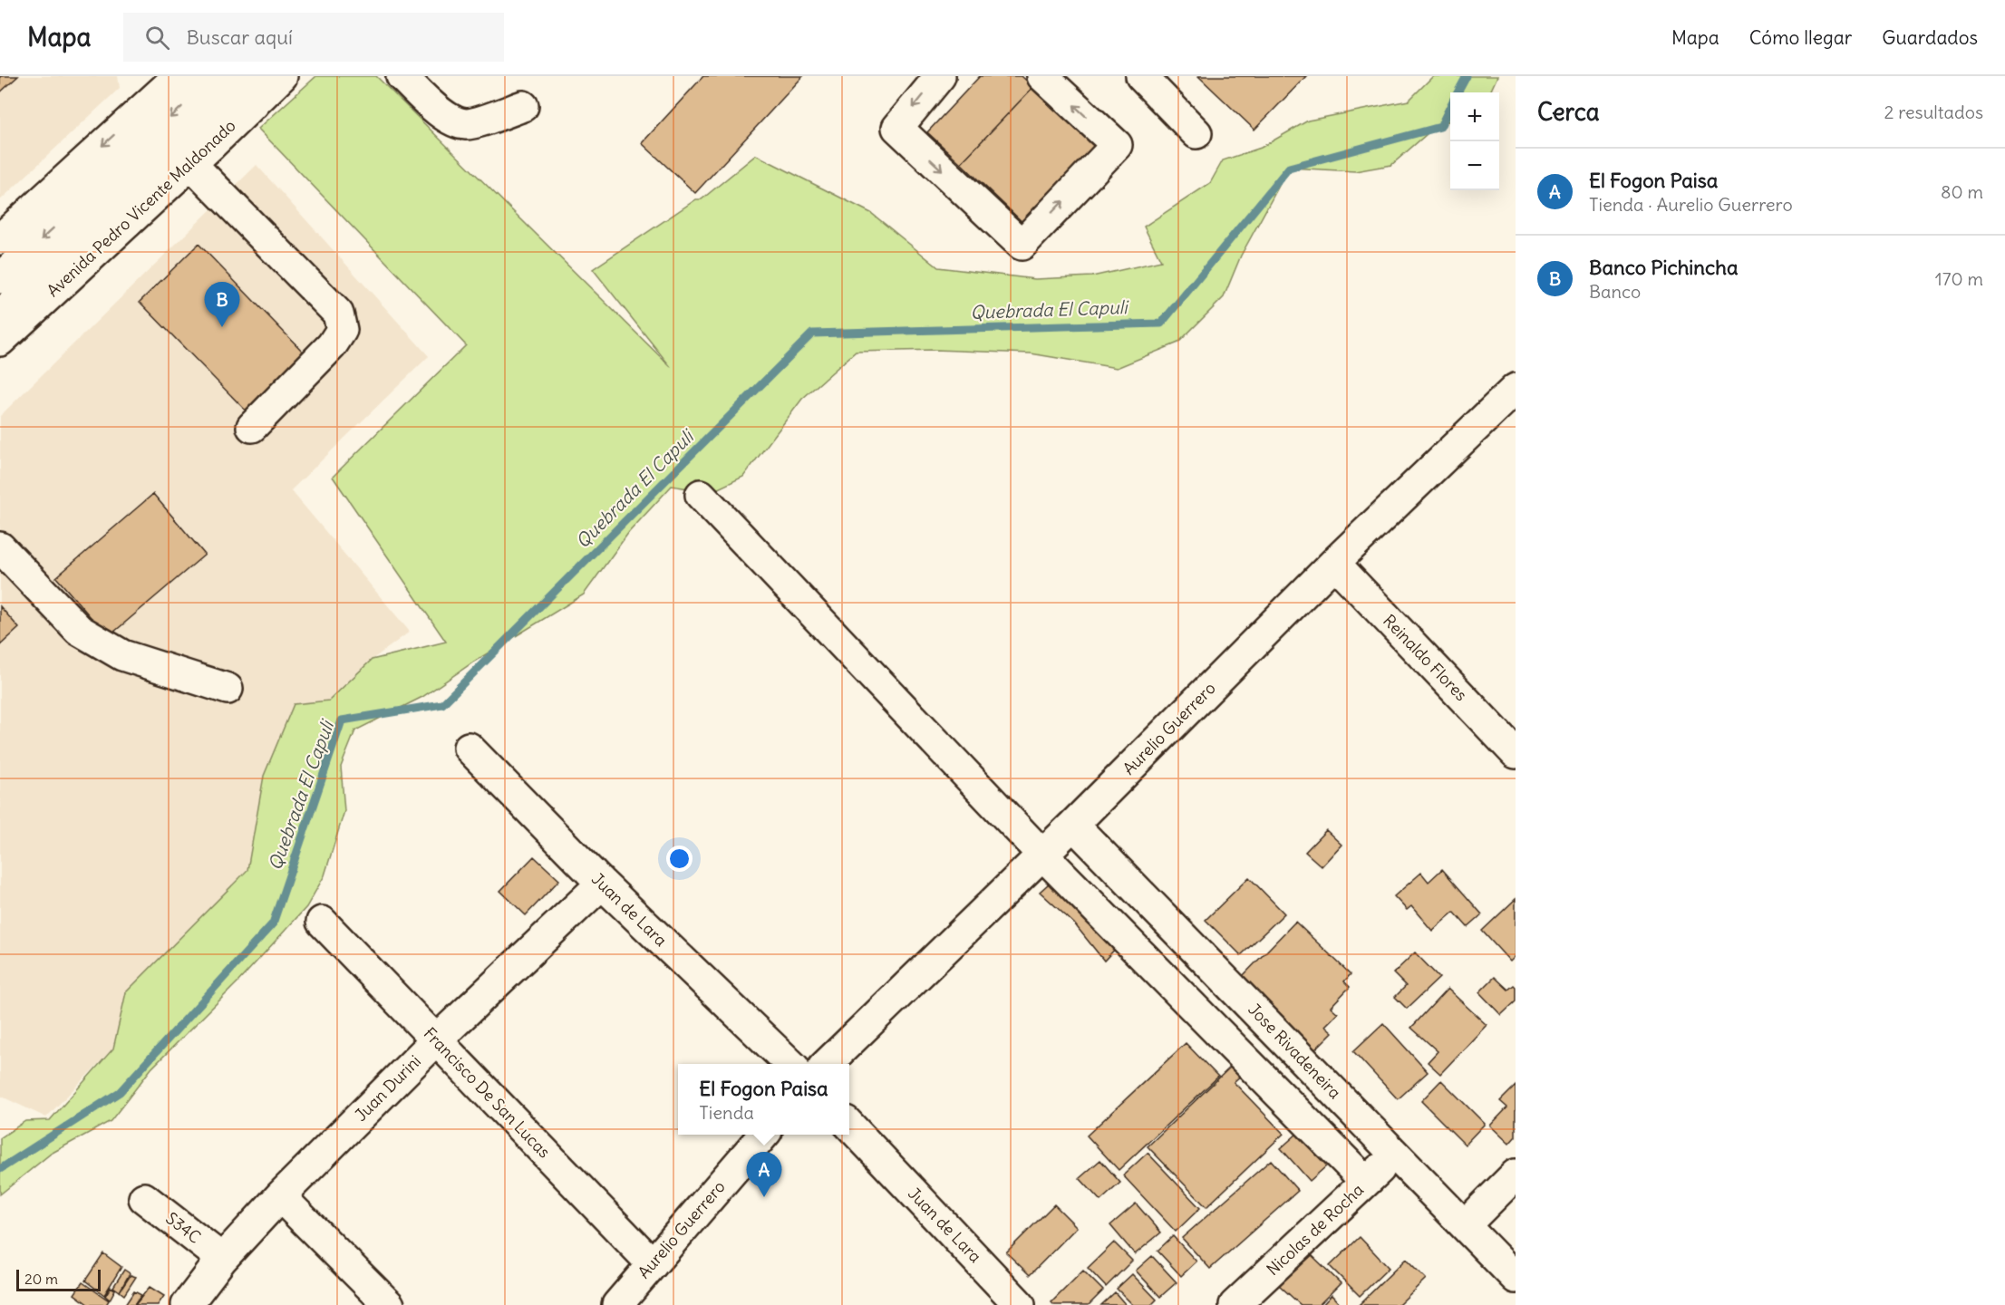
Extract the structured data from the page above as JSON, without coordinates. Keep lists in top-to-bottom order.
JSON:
{
  "streets": {
    "street": [
      "Avenida Pedro Vicente Maldonado",
      "Reinaldo Flores",
      "Aurelio Guerrero",
      "Juan de Lara",
      "Jose Rivadeneira",
      "Juan Durini",
      "Francisco De San Lucas",
      "S34C",
      "Nicolas de Rocha"
    ]
  },
  "crossings": [
    ["Reinaldo Flores", "Aurelio Guerrero"],
    ["Aurelio Guerrero", "Jose Rivadeneira"],
    ["Aurelio Guerrero", "Francisco De San Lucas"],
    ["Juan de Lara", "Juan Durini"],
    ["Jose Rivadeneira", "Nicolas de Rocha"],
    ["Juan Durini", "Francisco De San Lucas"],
    ["Juan Durini", "S34C"]
  ],
  "water": ["Quebrada El Capuli"],
  "scale_bar": "20 m",
  "page": {
    "header": "Mapa",
    "search": "Buscar aquí",
    "nav": ["Mapa", "Cómo llegar", "Guardados"],
    "heading": ["Cerca", "2 resultados"],
    "map_buttons": ["+", "−"],
    "list": [
      {
        "mark": "A",
        "name": "El Fogon Paisa",
        "note": "Tienda · Aurelio Guerrero",
        "value": "80 m"
      },
      {
        "mark": "B",
        "name": "Banco Pichincha",
        "note": "Banco",
        "value": "170 m"
      }
    ],
    "pins": ["B", "A"],
    "popup": ["El Fogon Paisa", "Tienda"],
    "scale": "20 m"
  }
}
